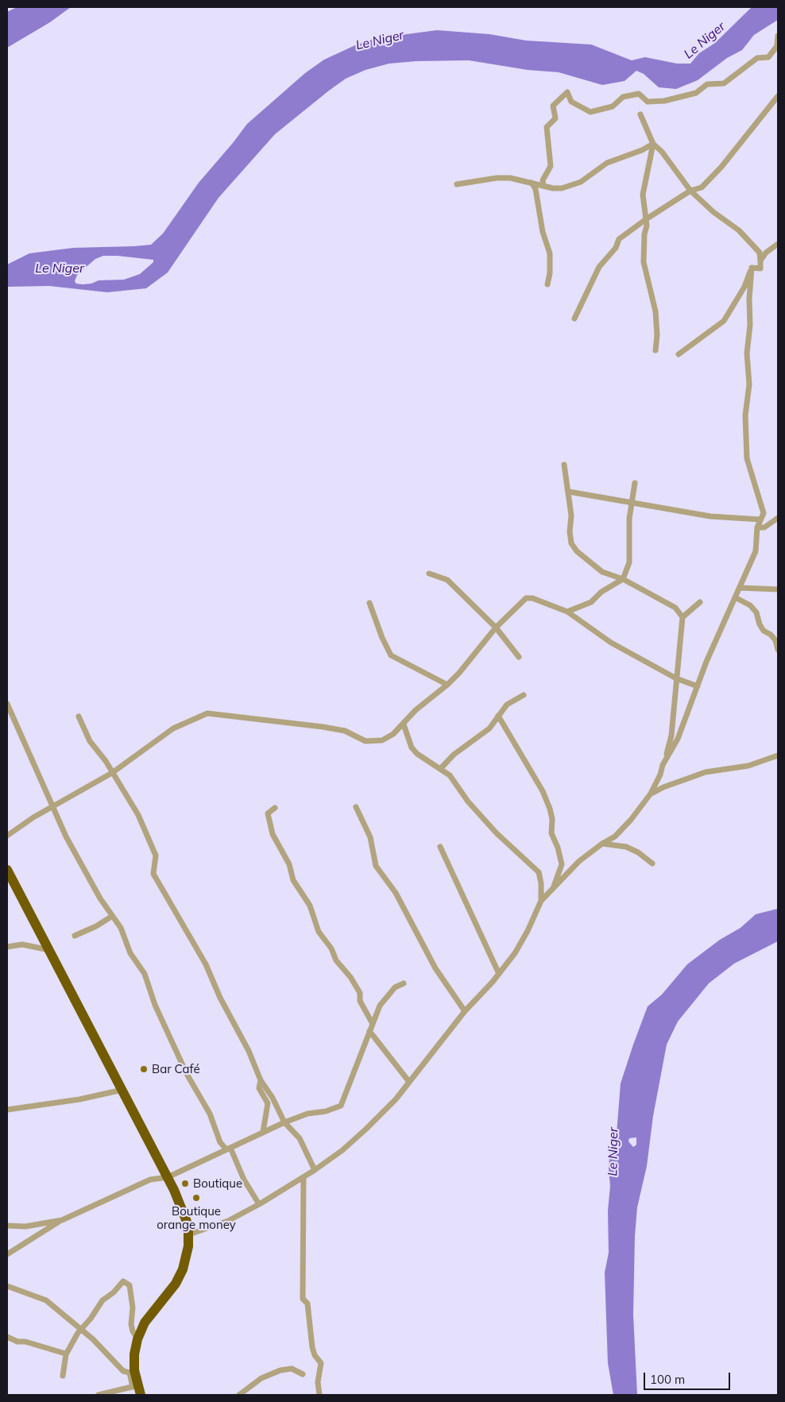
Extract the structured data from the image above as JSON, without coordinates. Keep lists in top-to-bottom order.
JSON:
{
  "water": ["Le Niger"],
  "places": ["Bar Café", "Boutique", "Boutique orange money"],
  "scale_bar": "100 m"
}
